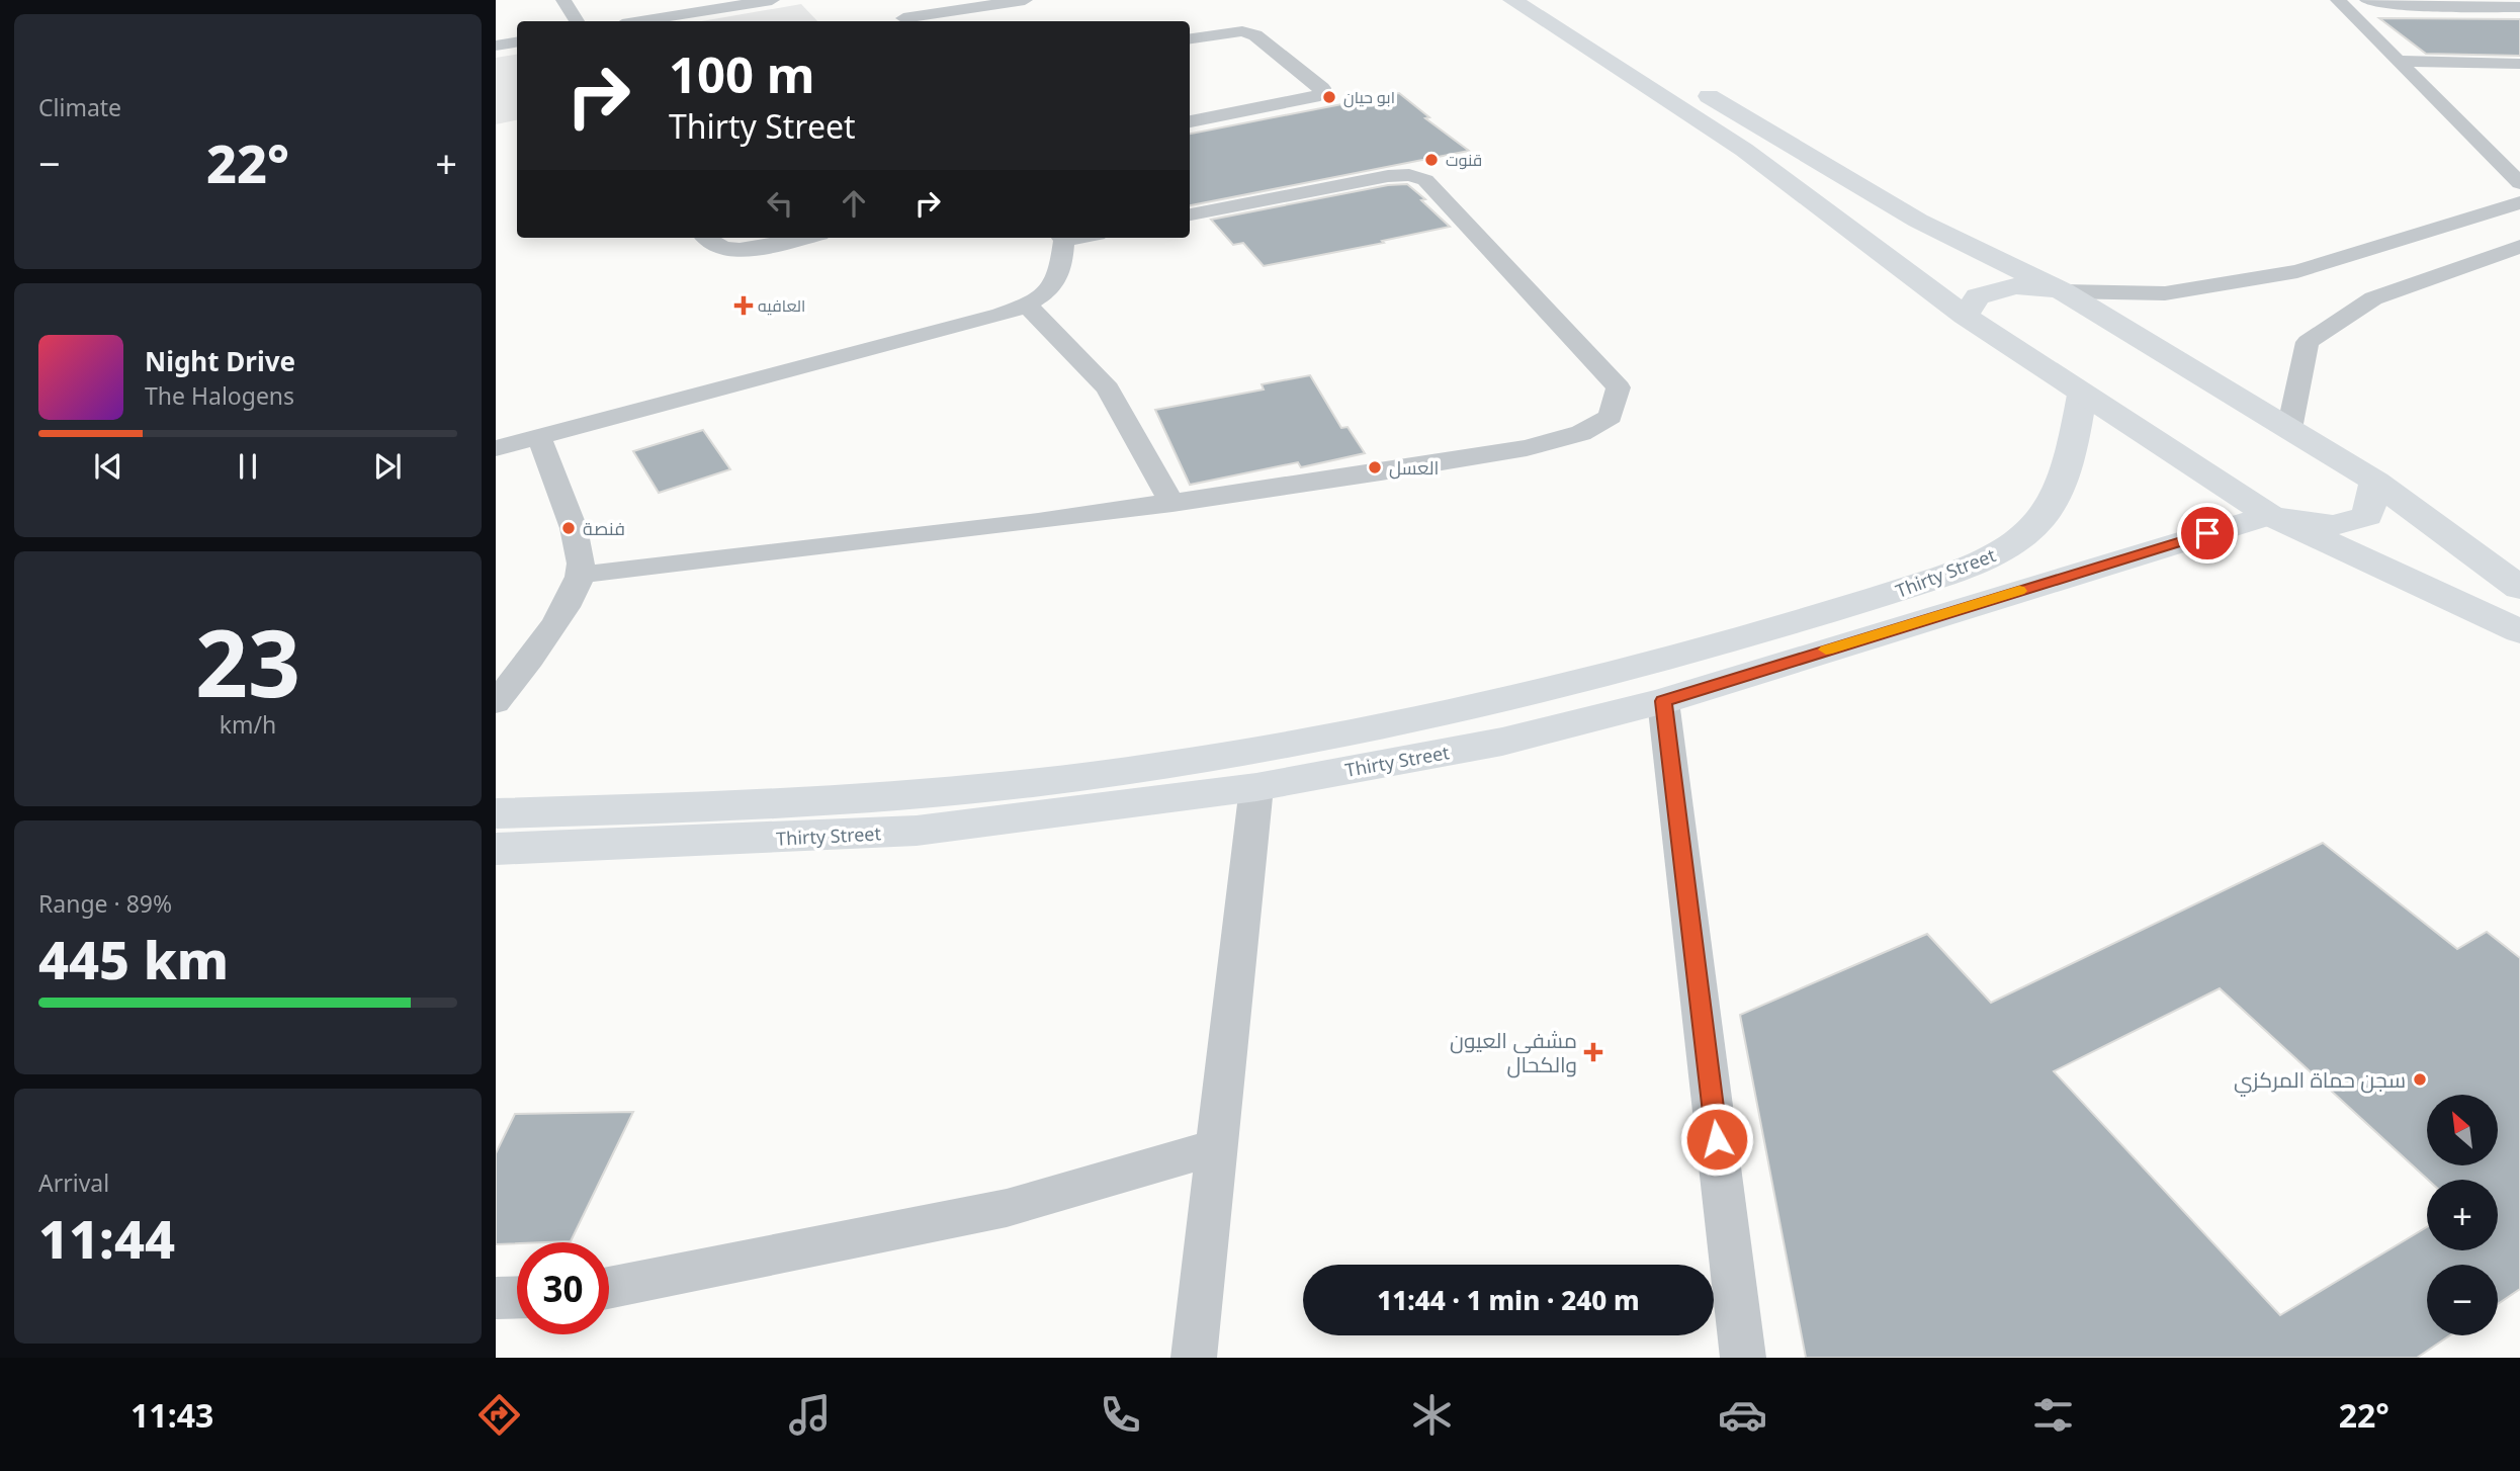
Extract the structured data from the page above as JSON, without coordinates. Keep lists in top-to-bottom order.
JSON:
{
  "streets": {
    "main road": ["Thirty Street"]
  },
  "places": {
    "other": [
      "ابو حيان",
      "قنوت",
      "العسل",
      "فنصة",
      "سجن حماة المركزي"
    ],
    "health": ["العافيه", "مشفى العيون والكحال"]
  },
  "north": "top left",
  "page": {
    "tile": [
      "Climate",
      ["23", "km/h"],
      ["Range · 89%", "445 km"],
      ["Arrival", "11:44"]
    ],
    "turn": ["100 m", "Thirty Street"],
    "heat": ["−", "22°", "+"],
    "song": ["Night Drive", "The Halogens"],
    "map_buttons": ["+", "−"],
    "limit": "30",
    "trip": "11:44 · 1 min · 240 m",
    "tabs": ["11:43", "22°"]
  }
}
